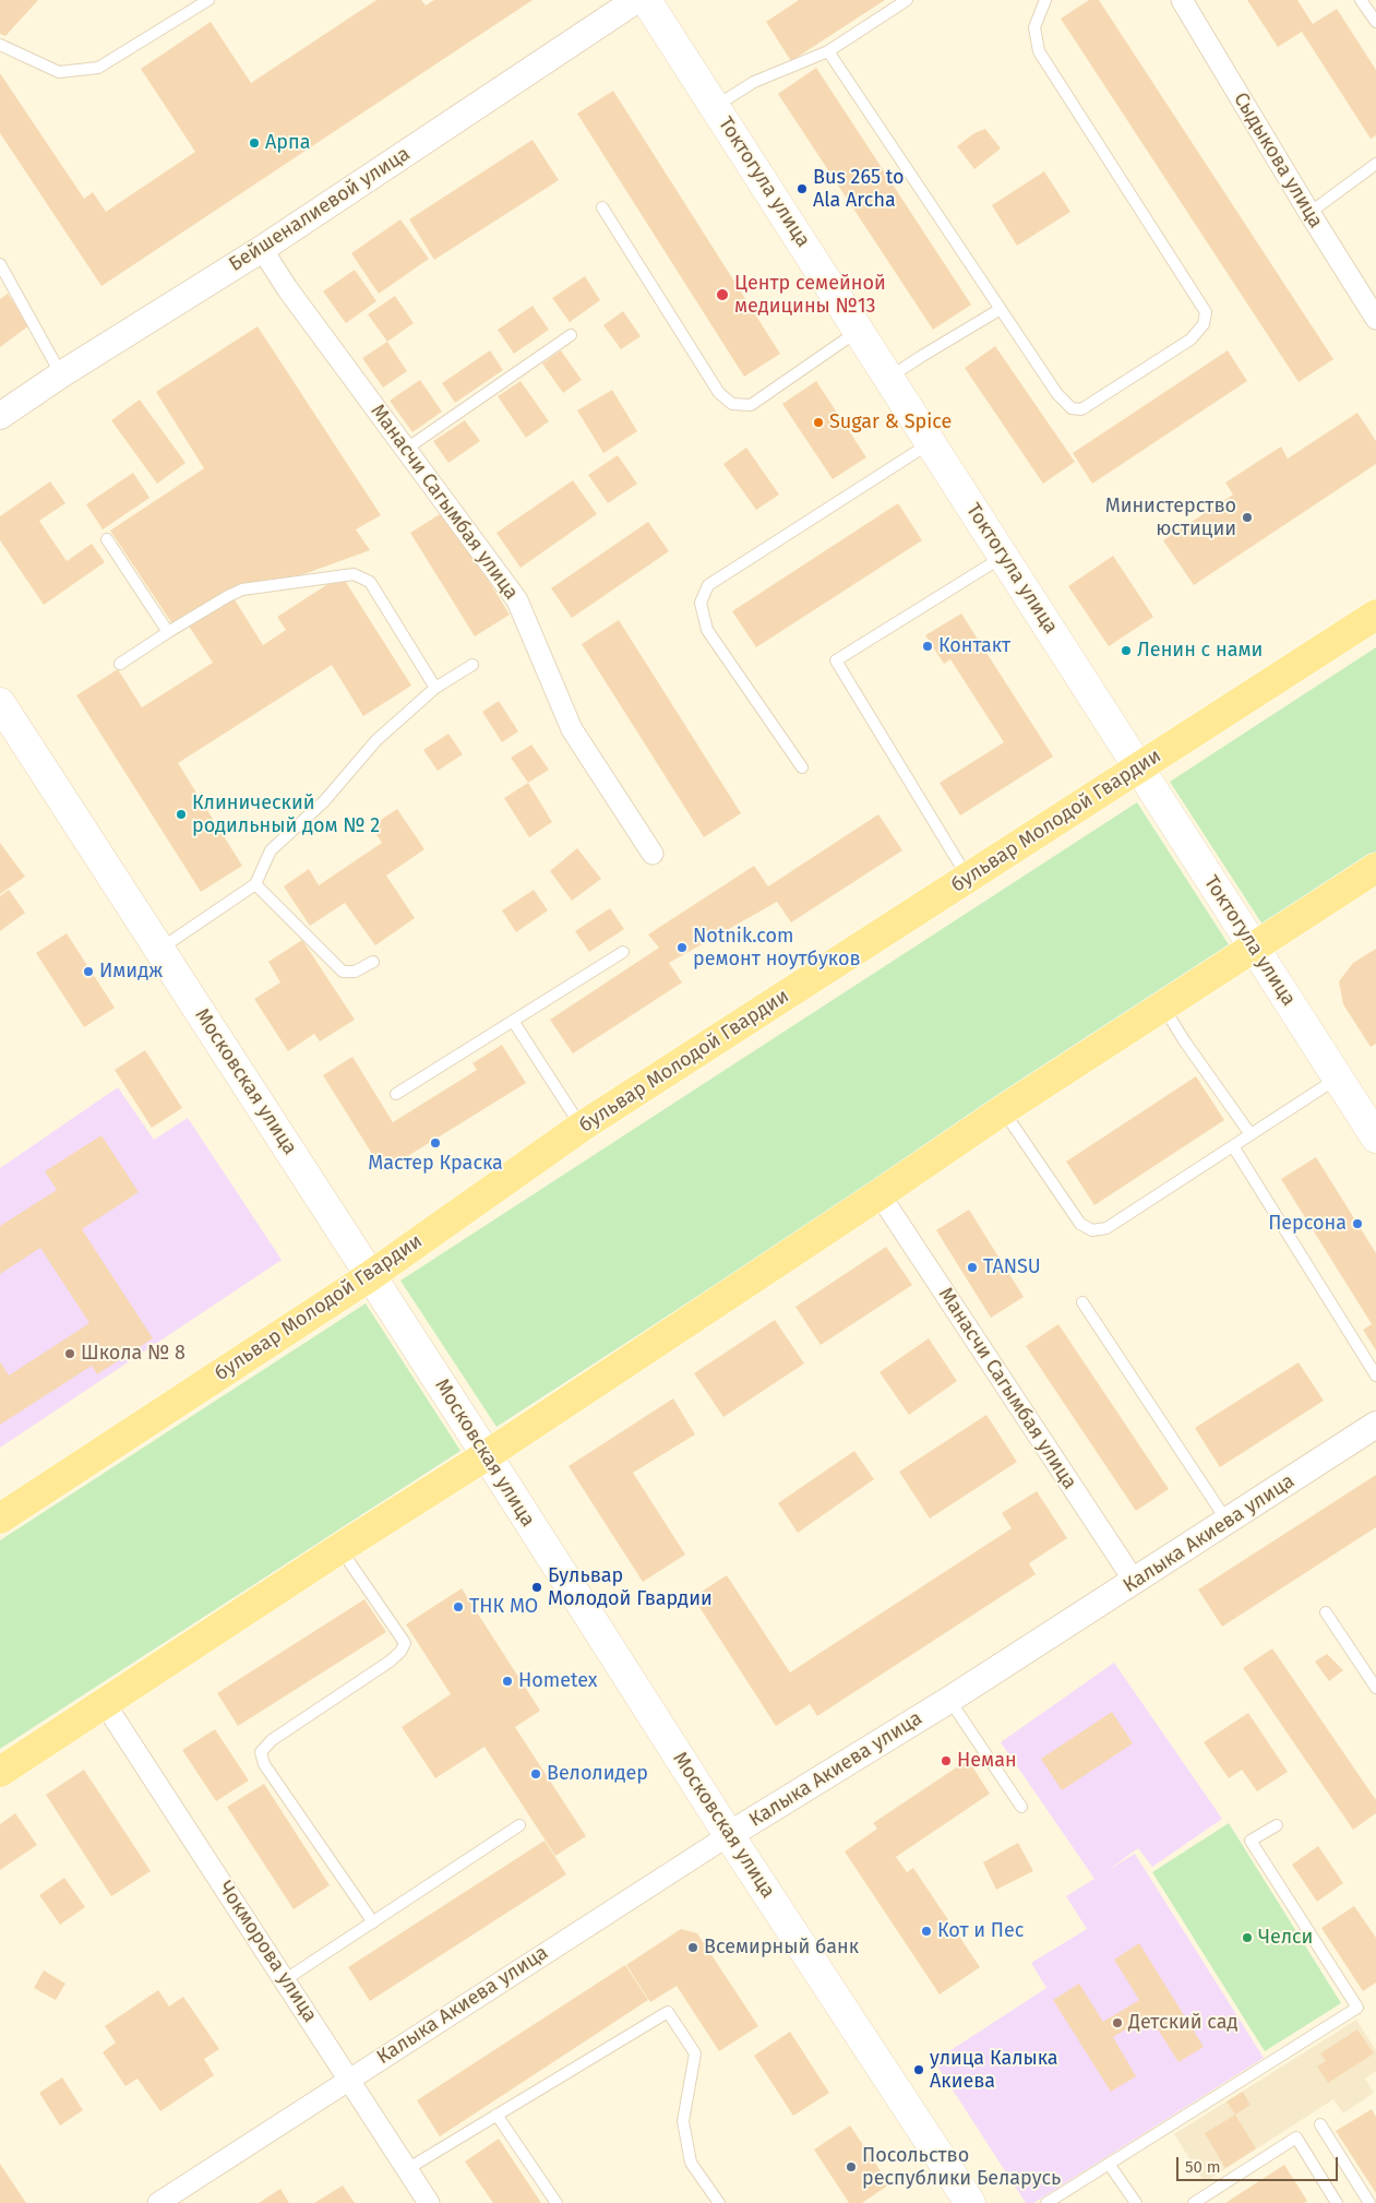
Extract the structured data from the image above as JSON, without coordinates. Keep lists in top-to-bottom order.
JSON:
{
  "streets": {
    "main road": ["Токтогула улица", "бульвар Молодой Гвардии", "Московская улица"],
    "street": [
      "Сыдыкова улица",
      "Бейшеналиевой улица",
      "Манасчи Сагымбая улица",
      "Калыка Акиева улица",
      "Чокморова улица"
    ]
  },
  "crossings": [
    ["Токтогула улица", "бульвар Молодой Гвардии"],
    ["Бейшеналиевой улица", "Манасчи Сагымбая улица"],
    ["Манасчи Сагымбая улица", "Калыка Акиева улица"],
    ["бульвар Молодой Гвардии", "Московская улица"],
    ["Московская улица", "Калыка Акиева улица"],
    ["Калыка Акиева улица", "Чокморова улица"]
  ],
  "places": [
    "Арпа",
    "Bus 265 to Ala Archa",
    "Центр семейной медицины №13",
    "Sugar & Spice",
    "Министерство юстиции",
    "Контакт",
    "Ленин с нами",
    "Клинический родильный дом № 2",
    "Notnik.com ремонт ноутбуков",
    "Имидж",
    "Мастер Краска",
    "Персона",
    "TANSU",
    "Школа № 8",
    "Бульвар Молодой Гвардии",
    "ТНК МО",
    "Hometex",
    "Неман",
    "Велолидер",
    "Кот и Пес",
    "Челси",
    "Всемирный банк",
    "Детский сад",
    "улица Калыка Акиева",
    "Посольство республики Беларусь"
  ],
  "scale_bar": "50 m"
}
